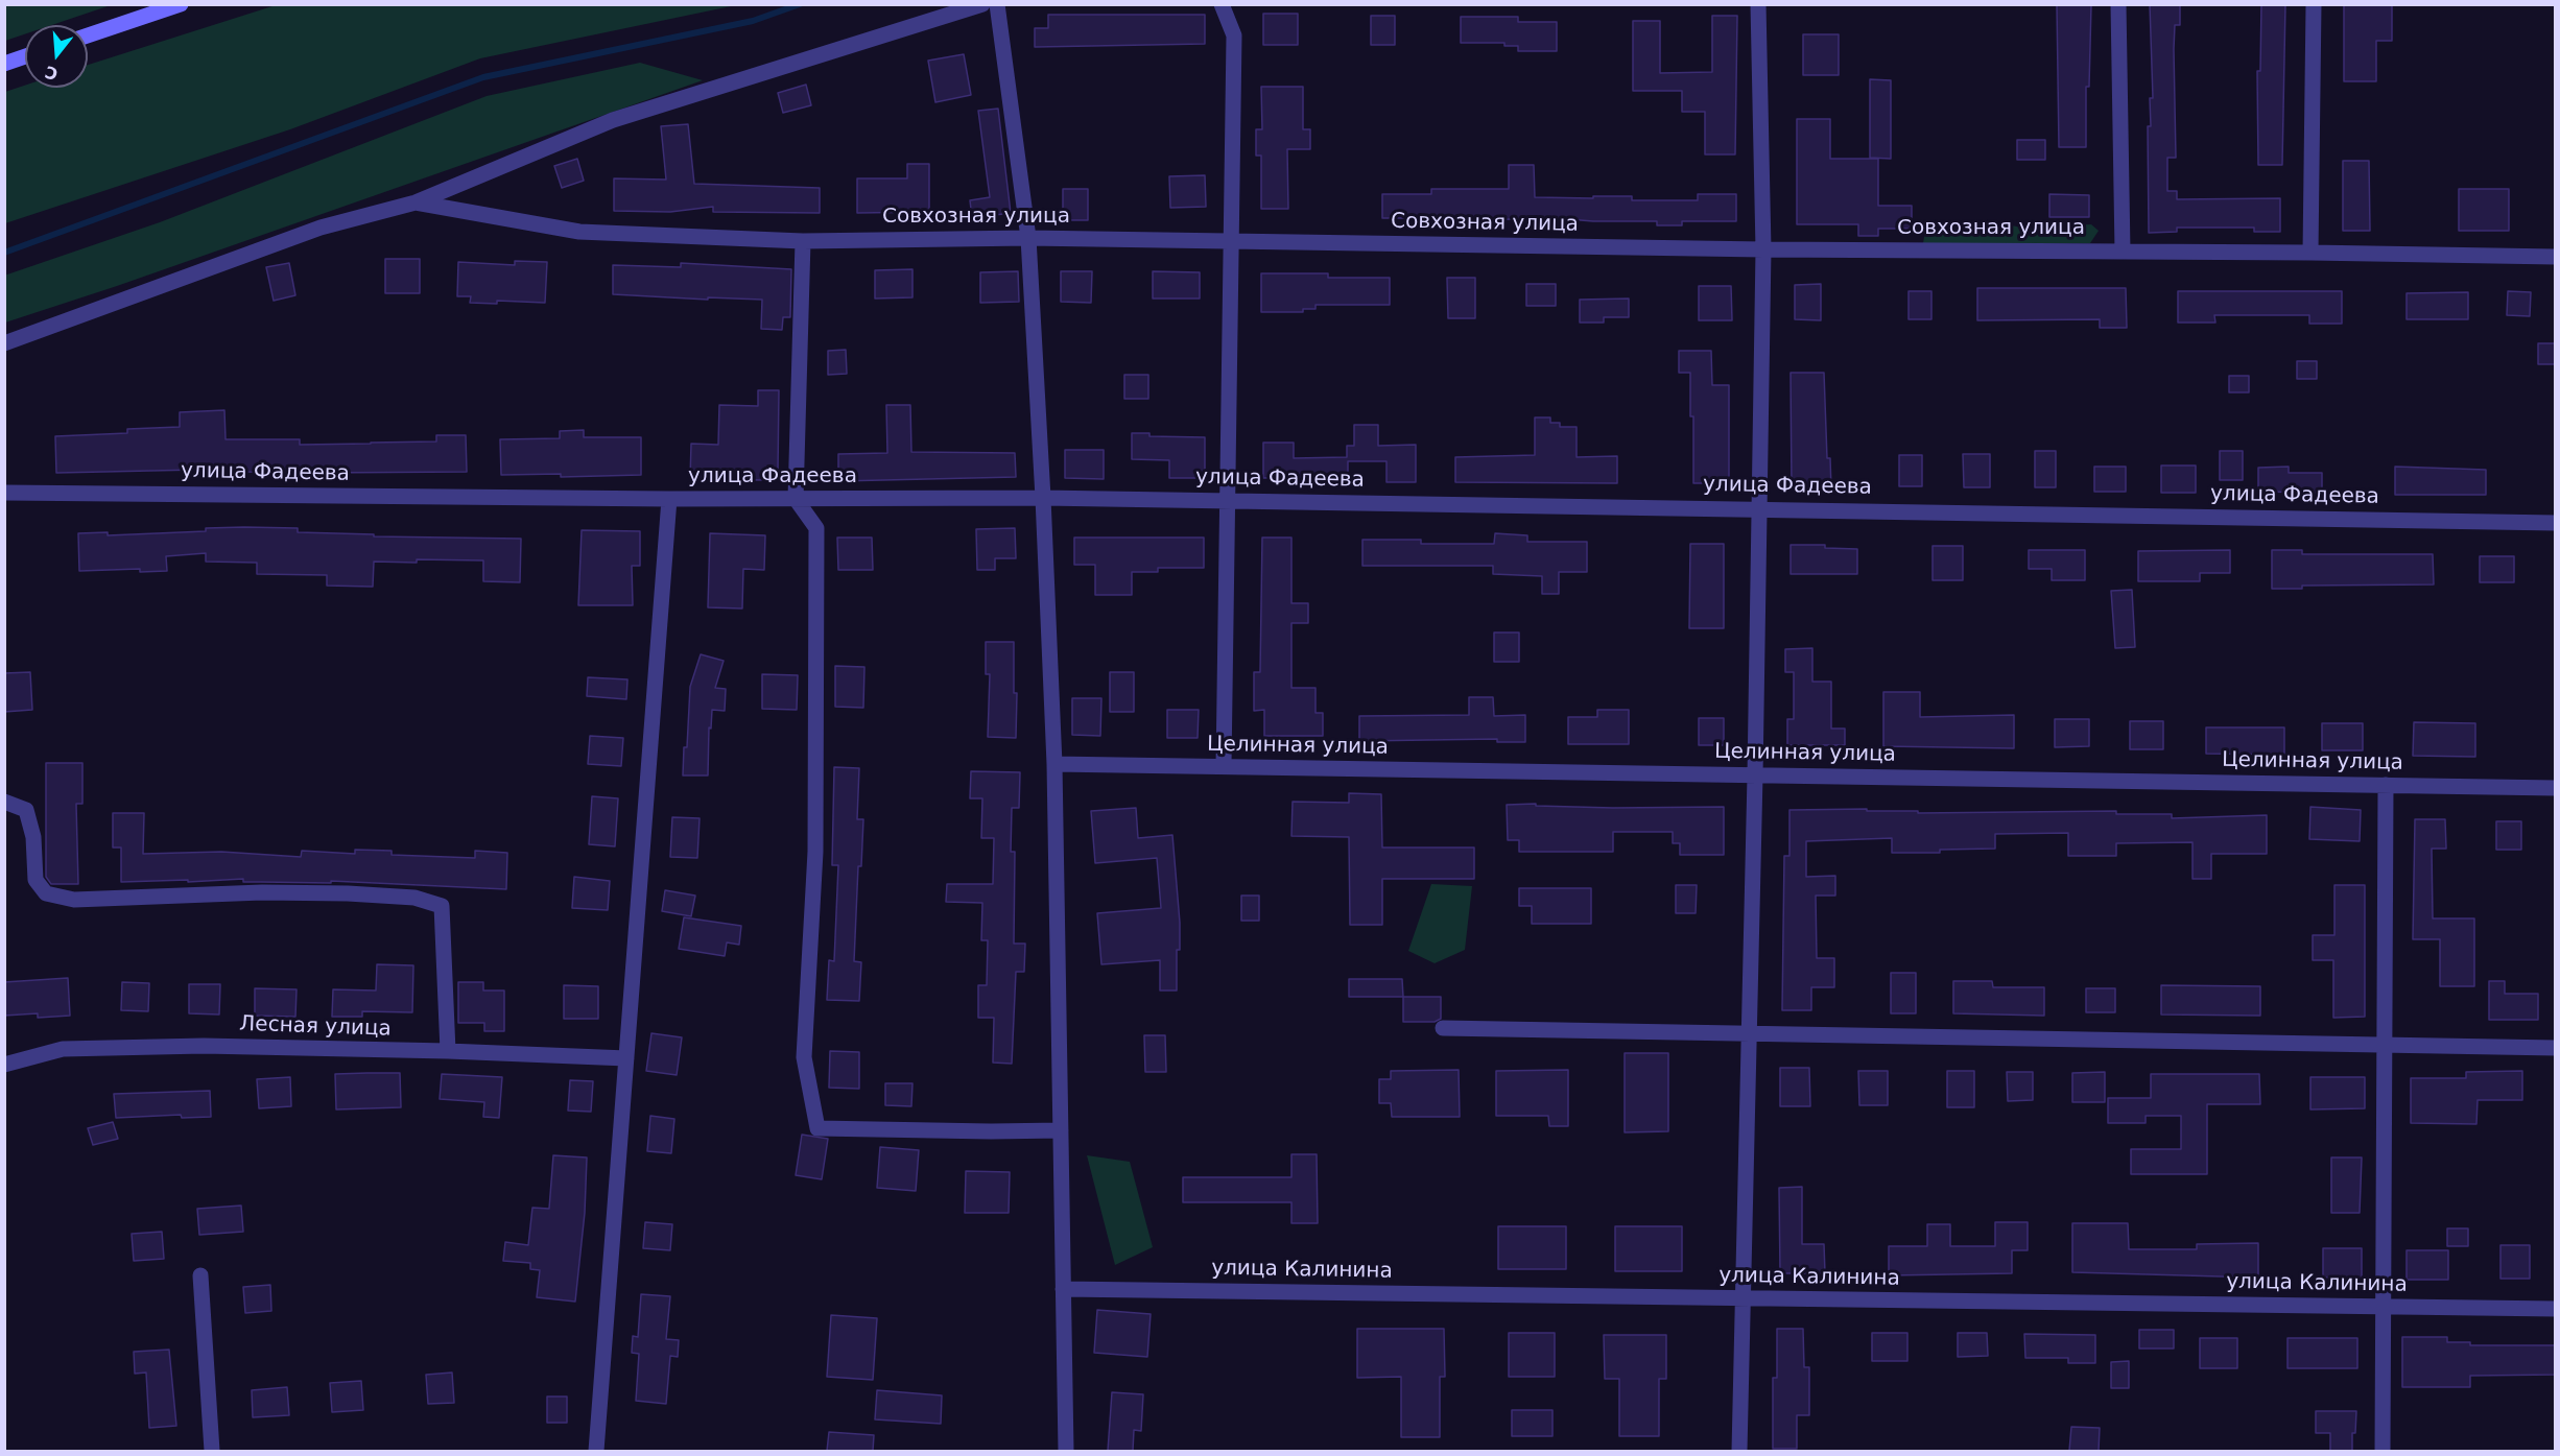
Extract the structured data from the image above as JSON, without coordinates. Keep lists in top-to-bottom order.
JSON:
{
  "streets": {
    "street": [
      "Совхозная улица",
      "улица Фадеева",
      "Целинная улица",
      "Лесная улица",
      "улица Калинина"
    ]
  },
  "north": "bottom"
}
